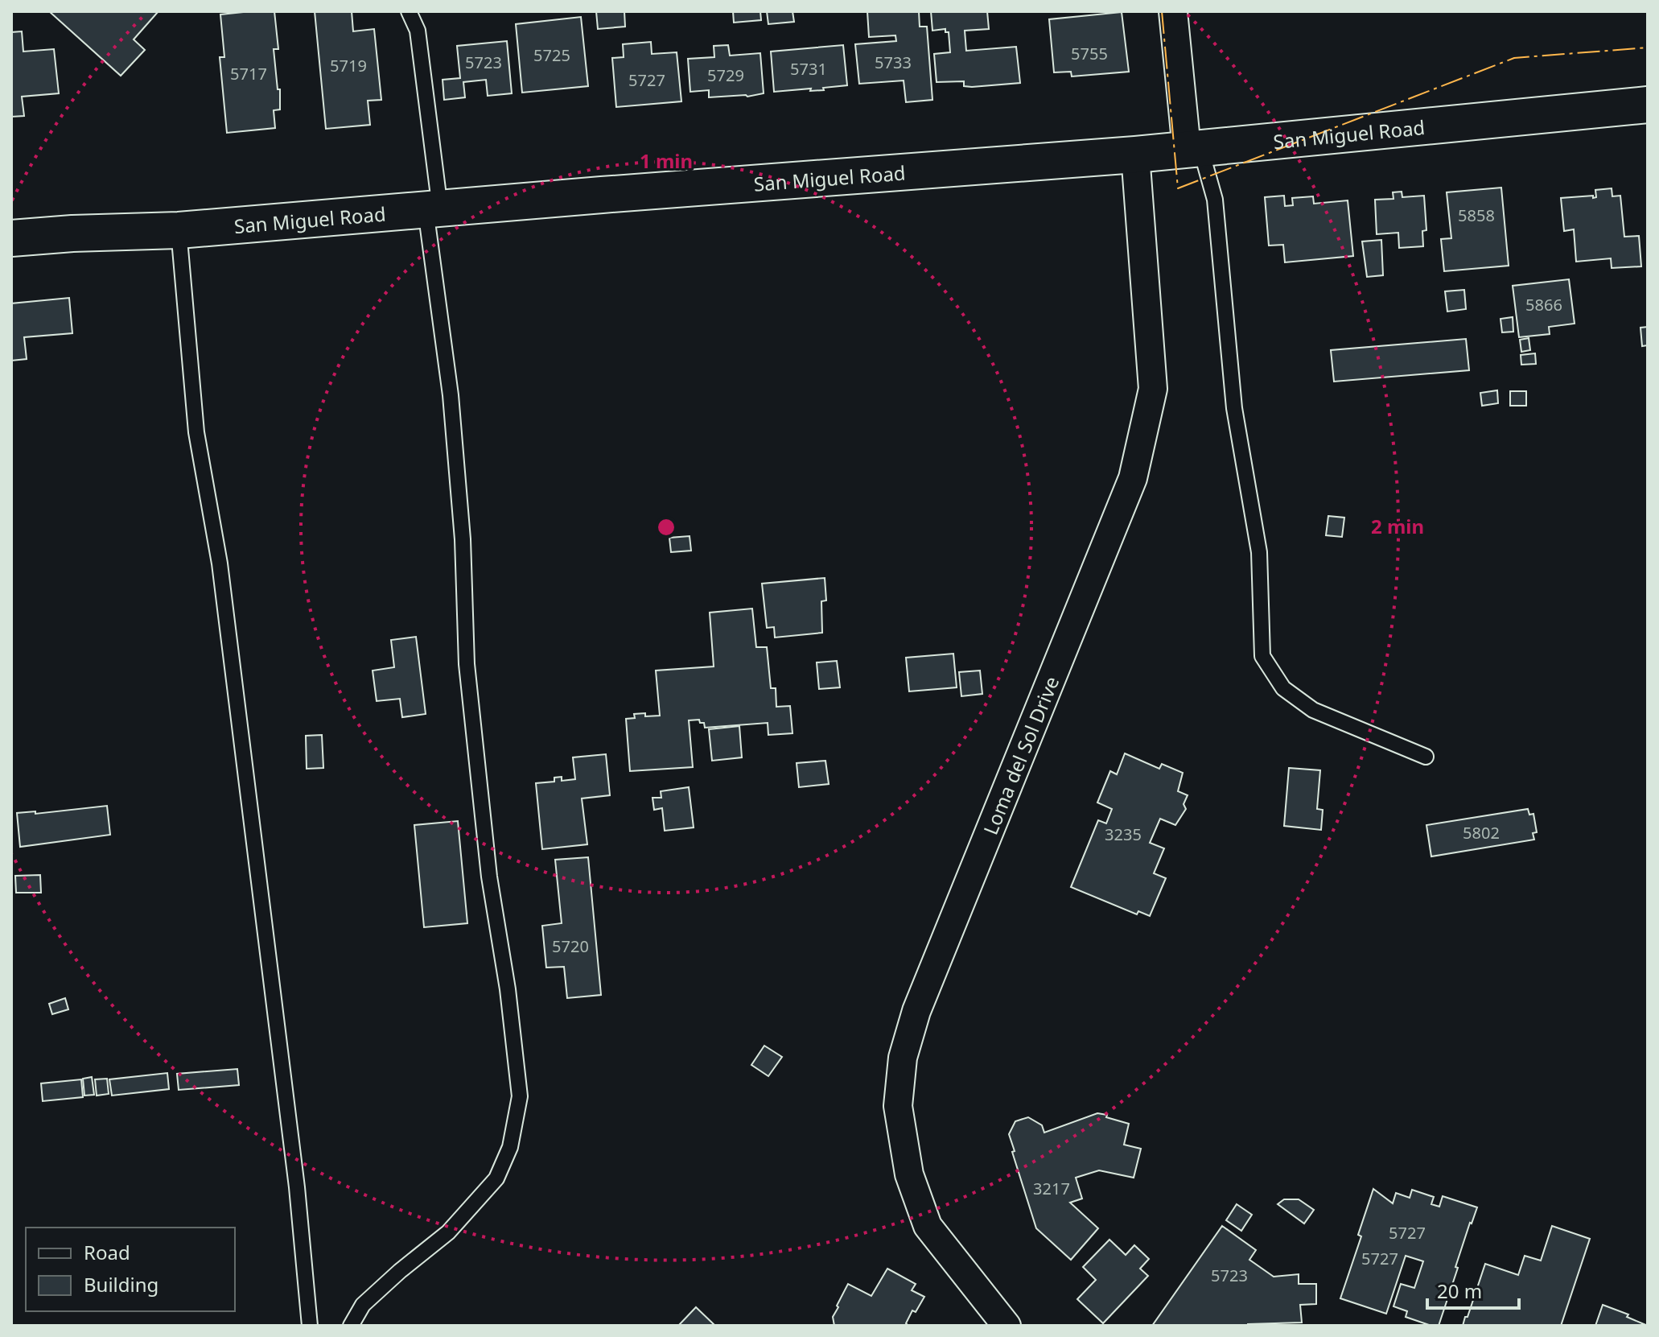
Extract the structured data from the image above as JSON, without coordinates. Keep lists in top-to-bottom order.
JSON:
{
  "streets": {
    "street": ["San Miguel Road", "Loma del Sol Drive"]
  },
  "crossings": [
    ["San Miguel Road", "Loma del Sol Drive"]
  ],
  "house_numbers": [
    "5755",
    "5725",
    "5723",
    "5733",
    "5719",
    "5731",
    "5717",
    "5729",
    "5727",
    "5858",
    "5866",
    "5802",
    "3235",
    "5720",
    "3217",
    "5727",
    "5727",
    "5723"
  ],
  "legend": ["Road", "Building"],
  "scale_bar": "20 m",
  "rings": ["1 min", "2 min"]
}
